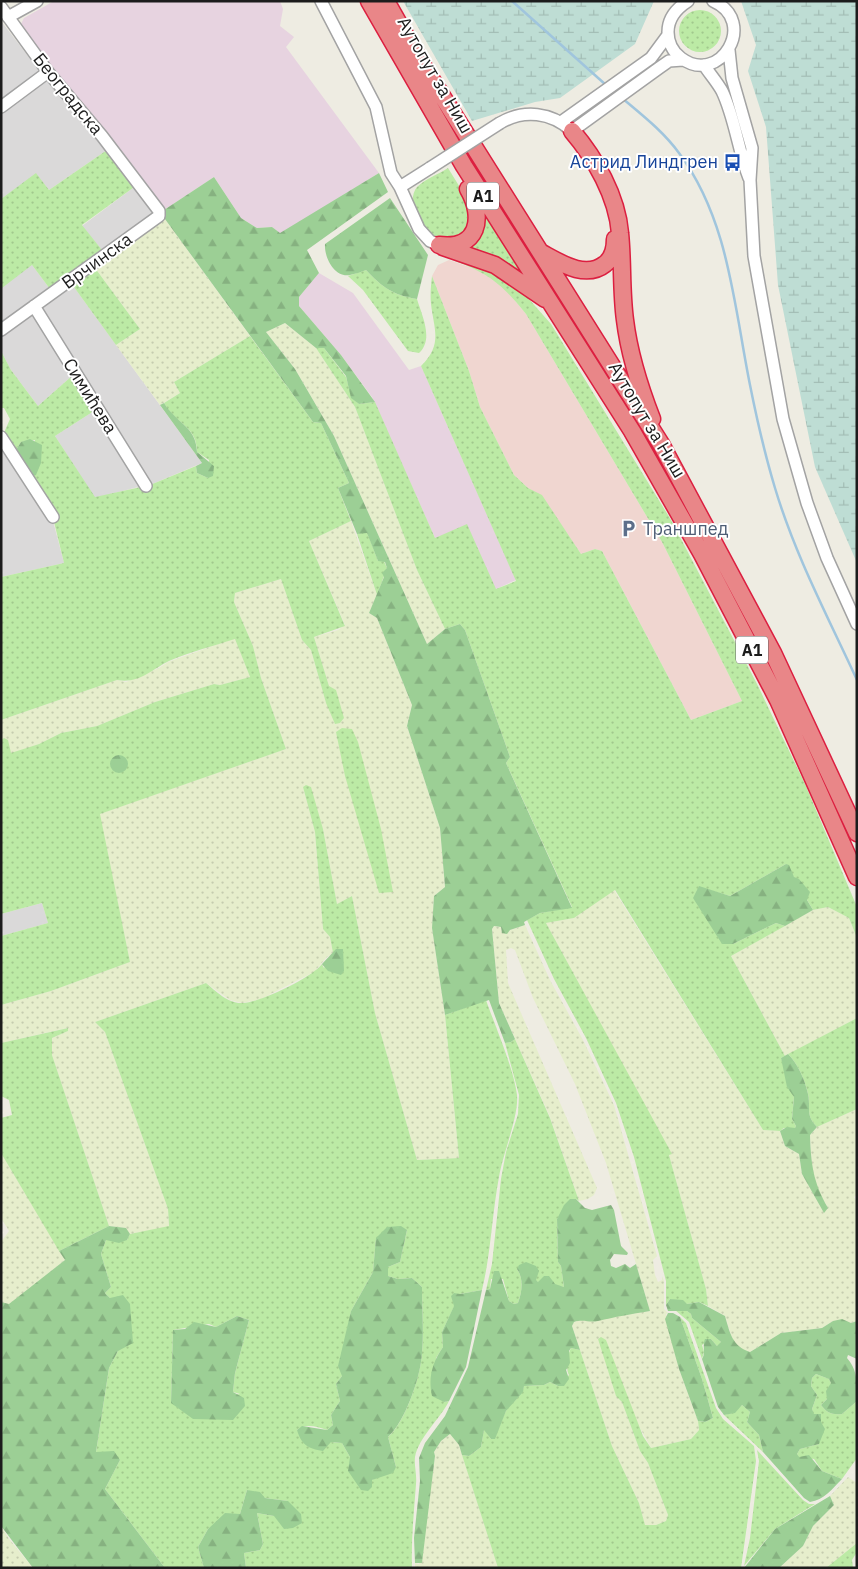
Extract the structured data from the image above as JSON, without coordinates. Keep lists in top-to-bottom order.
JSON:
{
  "streets": {
    "highway": ["Аутопут за Ниш", "A1"],
    "street": ["Београдска", "Врчинска", "Симићева"]
  },
  "crossings": [
    ["Београдска", "Врчинска"],
    ["Врчинска", "Симићева"]
  ],
  "places": {
    "bus stop": ["Астрид Линдгрен"],
    "parking": ["Траншпед"]
  }
}
